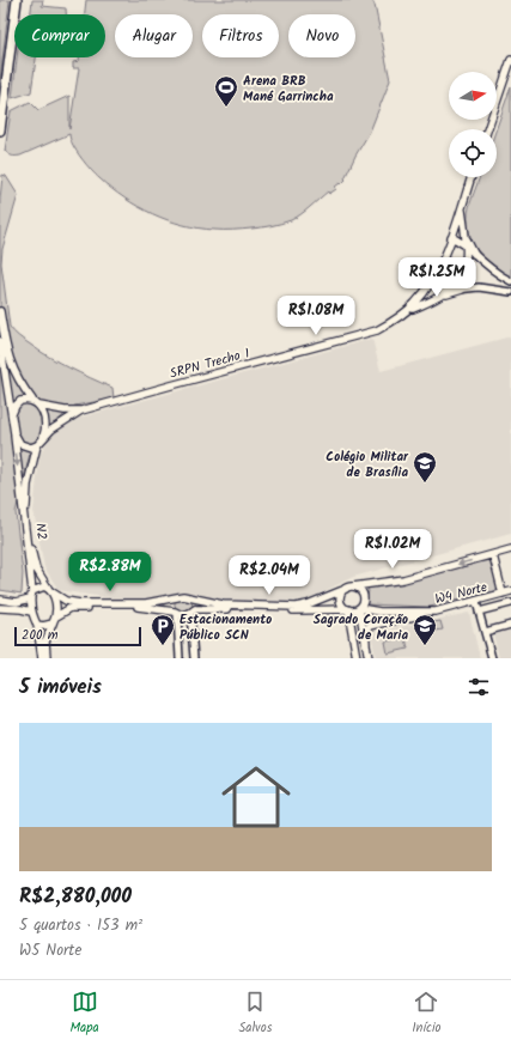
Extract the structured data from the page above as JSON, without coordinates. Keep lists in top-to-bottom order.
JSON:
{
  "streets": {
    "main road": ["SRPN Trecho 1", "N2", "W4 Norte"]
  },
  "crossings": [
    ["SRPN Trecho 1", "N2"]
  ],
  "places": {
    "sports": ["Arena BRB Mané Garrincha"],
    "school or university": ["Colégio Militar de Brasília", "Sagrado Coração de Maria"],
    "parking": ["Estacionamento Público SCN"]
  },
  "scale_bar": "200 m",
  "north": "right",
  "page": {
    "chip": [
      "Comprar",
      "Alugar",
      "Filtros",
      "Novo"
    ],
    "price": [
      "R$1.25M",
      "R$1.08M",
      "R$1.02M",
      "R$2.88M",
      "R$2.04M"
    ],
    "scale": "200 m",
    "heading": "5 imóveis",
    "list": [
      {
        "name": "R$2,880,000",
        "note": "5 quartos · 153 m² · W5 Norte"
      }
    ],
    "tabs": ["Mapa", "Salvos", "Início"]
  }
}
